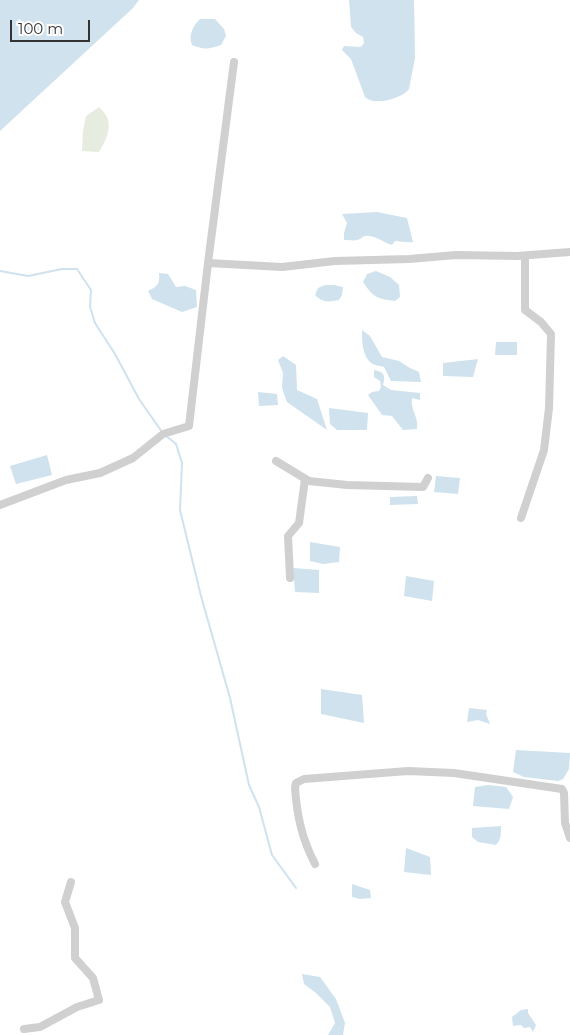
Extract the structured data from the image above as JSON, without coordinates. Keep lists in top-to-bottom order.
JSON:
{
  "scale_bar": "100 m"
}
